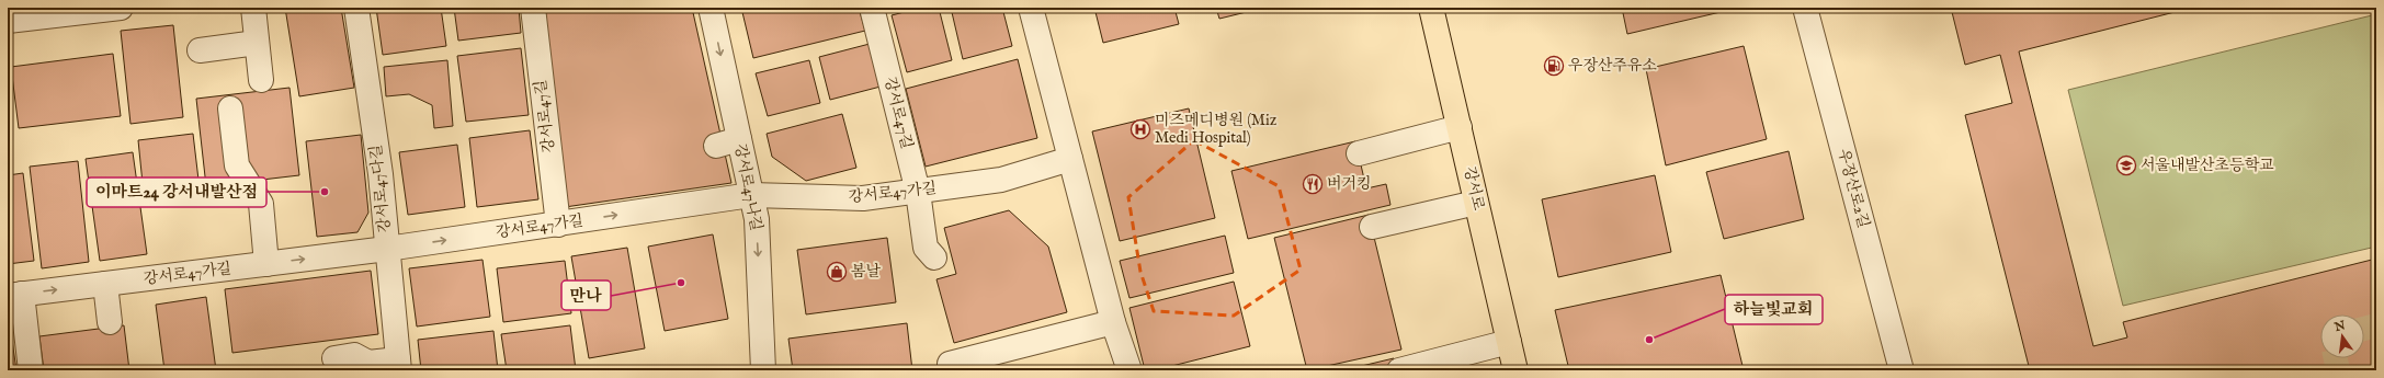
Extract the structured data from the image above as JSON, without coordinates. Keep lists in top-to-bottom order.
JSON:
{
  "streets": {
    "main road": ["강서로"],
    "street": [
      "강서로47길",
      "강서로47나길",
      "강서로47다길",
      "우장산로2길",
      "강서로47가길"
    ]
  },
  "crossings": [
    ["강서로47길", "강서로47가길"],
    ["강서로47나길", "강서로47가길"],
    ["강서로47다길", "강서로47가길"]
  ],
  "one_way": ["강서로47나길", "강서로47가길"],
  "places": {
    "fuel station": ["우장산주유소"],
    "hospital": ["미즈메디병원 (Miz Medi Hospital)"],
    "school or university": ["서울내발산초등학교"],
    "restaurant": ["버거킹"],
    "other": ["이마트24 강서내발산점", "만나", "하늘빛교회"],
    "shop": ["봄날"]
  },
  "north": "top"
}
